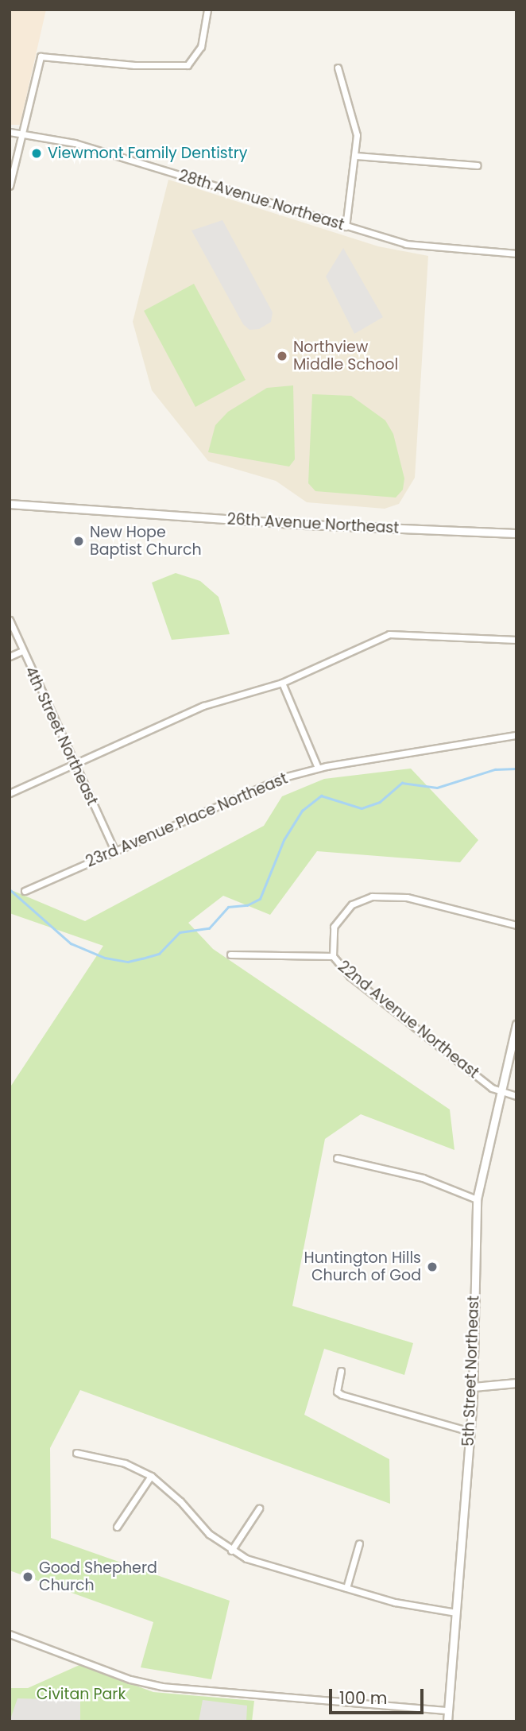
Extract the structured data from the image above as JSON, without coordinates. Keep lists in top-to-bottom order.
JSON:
{
  "streets": {
    "street": [
      "28th Avenue Northeast",
      "26th Avenue Northeast",
      "4th Street Northeast",
      "23rd Avenue Place Northeast",
      "22nd Avenue Northeast",
      "5th Street Northeast"
    ]
  },
  "crossings": [
    ["4th Street Northeast", "23rd Avenue Place Northeast"],
    ["22nd Avenue Northeast", "5th Street Northeast"]
  ],
  "parks": ["Civitan Park"],
  "places": [
    "Viewmont Family Dentistry",
    "Northview Middle School",
    "New Hope Baptist Church",
    "Huntington Hills Church of God",
    "Good Shepherd Church"
  ],
  "scale_bar": "100 m"
}
